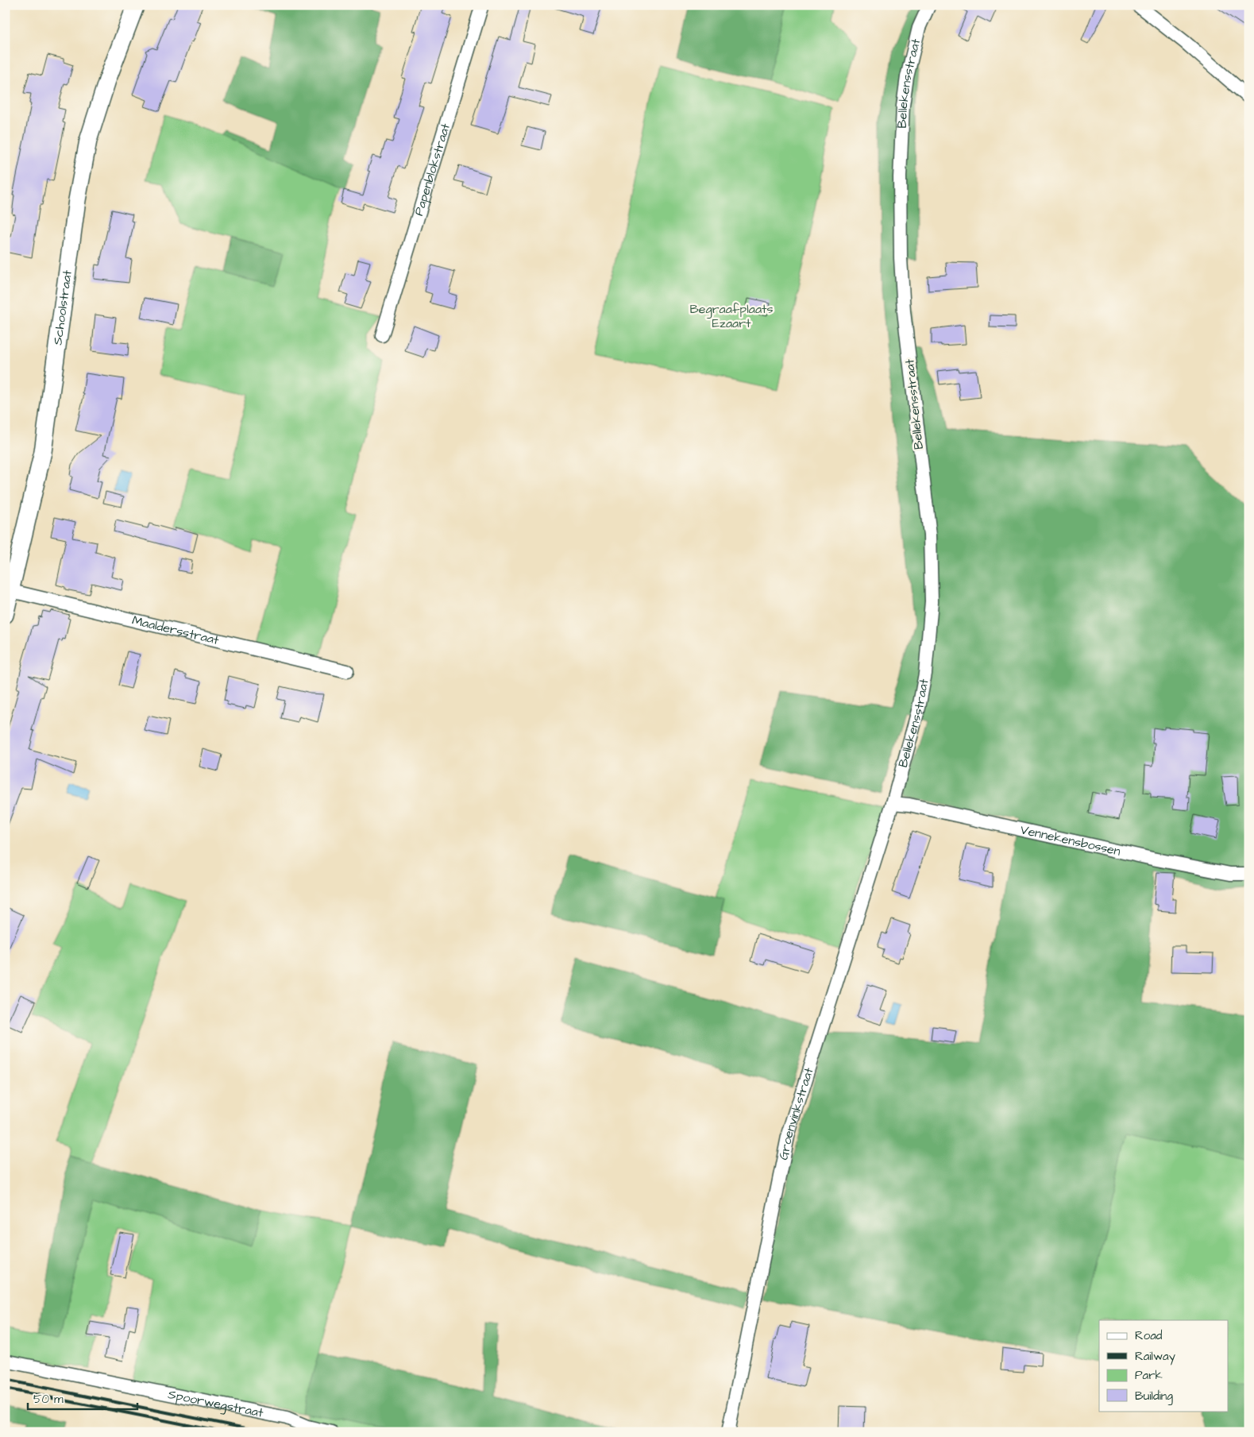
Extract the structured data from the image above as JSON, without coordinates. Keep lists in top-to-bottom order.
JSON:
{
  "streets": {
    "street": [
      "Bellekensstraat",
      "Papenblokstraat",
      "Schoolstraat",
      "Maaldersstraat",
      "Vennekensbossen",
      "Groenvinkstraat",
      "Spoorwegstraat"
    ]
  },
  "crossings": [
    ["Bellekensstraat", "Vennekensbossen"],
    ["Bellekensstraat", "Groenvinkstraat"],
    ["Schoolstraat", "Maaldersstraat"],
    ["Vennekensbossen", "Groenvinkstraat"]
  ],
  "parks": ["Begraafplaats Ezaart"],
  "legend": [
    "Road",
    "Railway",
    "Park",
    "Building"
  ],
  "scale_bar": "50 m"
}
